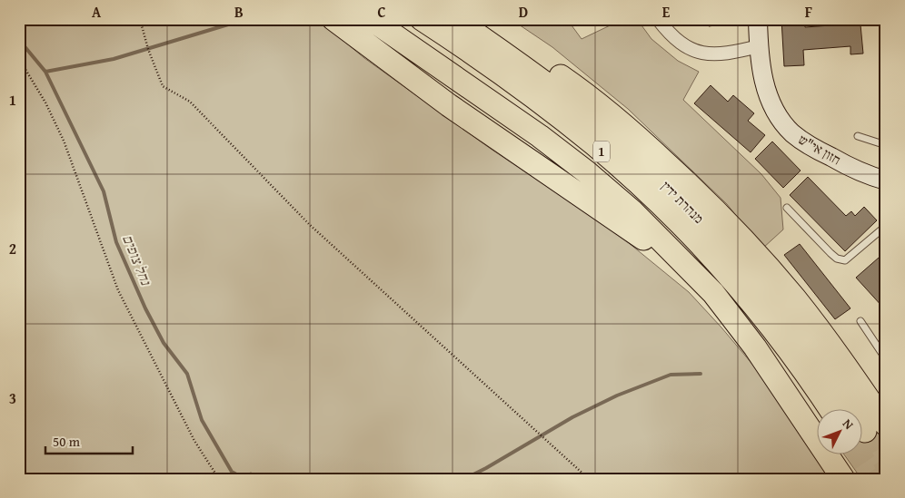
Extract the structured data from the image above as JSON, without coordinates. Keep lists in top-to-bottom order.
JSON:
{
  "streets": {
    "highway": ["1", "מנהרת ידין"],
    "street": ["חזון אי\"ש"]
  },
  "water": ["נחל צופים"],
  "scale_bar": "50 m",
  "north": "top right",
  "grid": {
    "columns": [
      "A",
      "B",
      "C",
      "D",
      "E",
      "F"
    ],
    "rows": ["1", "2", "3"]
  }
}
